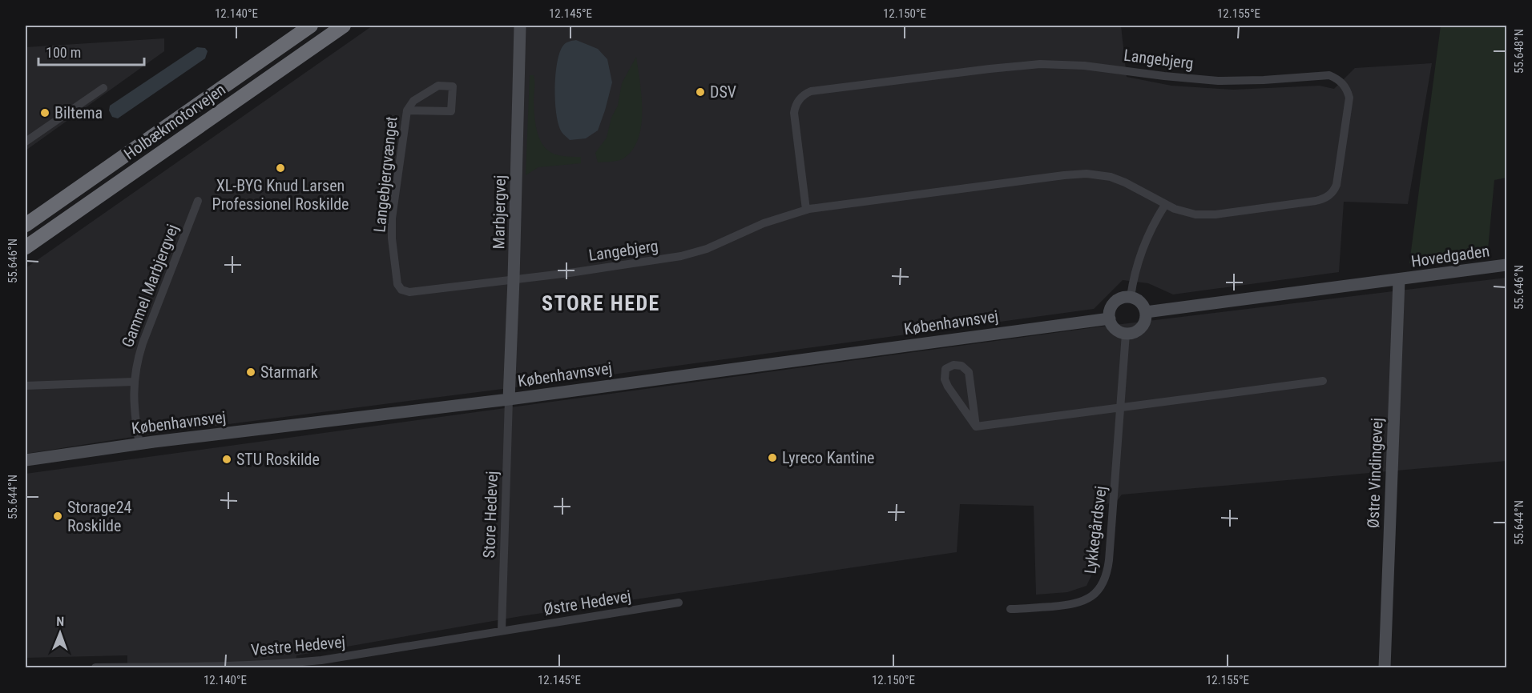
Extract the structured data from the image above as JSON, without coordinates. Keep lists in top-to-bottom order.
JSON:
{
  "streets": {
    "highway": ["Holbækmotorvejen"],
    "main road": [
      "Marbjergvej",
      "Hovedgaden",
      "Københavnsvej",
      "Østre Vindingevej"
    ],
    "street": [
      "Langebjerg",
      "Langebjergvænget",
      "Gammel Marbjergvej",
      "Store Hedevej",
      "Lykkegårdsvej",
      "Østre Hedevej",
      "Vestre Hedevej"
    ]
  },
  "crossings": [
    ["Langebjerg", "Langebjergvænget"],
    ["Langebjerg", "Marbjergvej"],
    ["Marbjergvej", "Københavnsvej"],
    ["Marbjergvej", "Store Hedevej"],
    ["Hovedgaden", "Østre Vindingevej"],
    ["Gammel Marbjergvej", "Københavnsvej"],
    ["Københavnsvej", "Store Hedevej"],
    ["Københavnsvej", "Lykkegårdsvej"],
    ["Store Hedevej", "Østre Hedevej"],
    ["Store Hedevej", "Vestre Hedevej"],
    ["Østre Hedevej", "Vestre Hedevej"]
  ],
  "districts": ["STORE HEDE"],
  "places": [
    "DSV",
    "Biltema",
    "XL-BYG Knud Larsen Professionel Roskilde",
    "Starmark",
    "Lyreco Kantine",
    "STU Roskilde",
    "Storage24 Roskilde"
  ],
  "scale_bar": "100 m",
  "north": "top",
  "coordinates": [
    "12.140°E",
    "12.145°E",
    "12.150°E",
    "12.155°E",
    "55.648°N",
    "55.646°N",
    "55.644°N"
  ]
}
